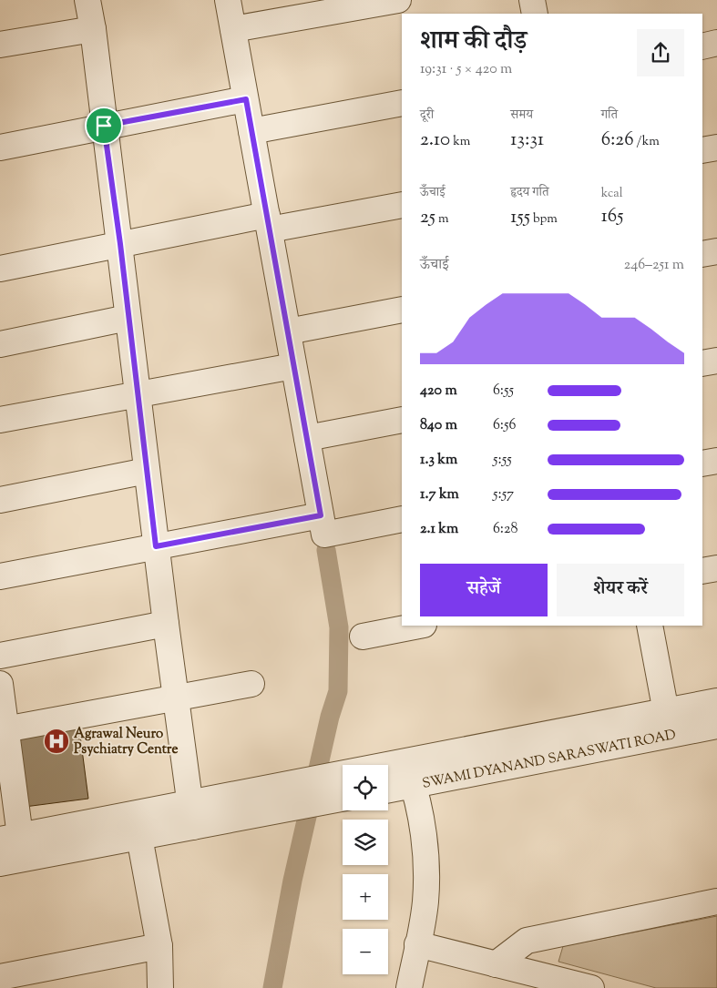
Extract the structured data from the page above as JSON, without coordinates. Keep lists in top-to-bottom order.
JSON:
{
  "streets": {
    "street": ["SWAMI DYANAND SARASWATI ROAD"]
  },
  "places": {
    "hospital": ["Agrawal Neuro Psychiatry Centre"]
  },
  "page": {
    "heading": ["शाम की दौड़", "19:31 · 5 × 420 m"],
    "stats": [
      ["दूरी", "2.10 km"],
      ["समय", "13:31"],
      ["गति", "6:26 /km"],
      ["ऊँचाई", "25 m"],
      ["हृदय गति", "155 bpm"],
      ["kcal", "165"]
    ],
    "chart": ["ऊँचाई", "246–251 m"],
    "list": [
      {
        "name": "420 m",
        "note": "6:55"
      },
      {
        "name": "840 m",
        "note": "6:56"
      },
      {
        "name": "1.3 km",
        "note": "5:55"
      },
      {
        "name": "1.7 km",
        "note": "5:57"
      },
      {
        "name": "2.1 km",
        "note": "6:28"
      }
    ],
    "buttons": ["सहेजें", "शेयर करें"],
    "map_buttons": ["+", "−"]
  }
}
